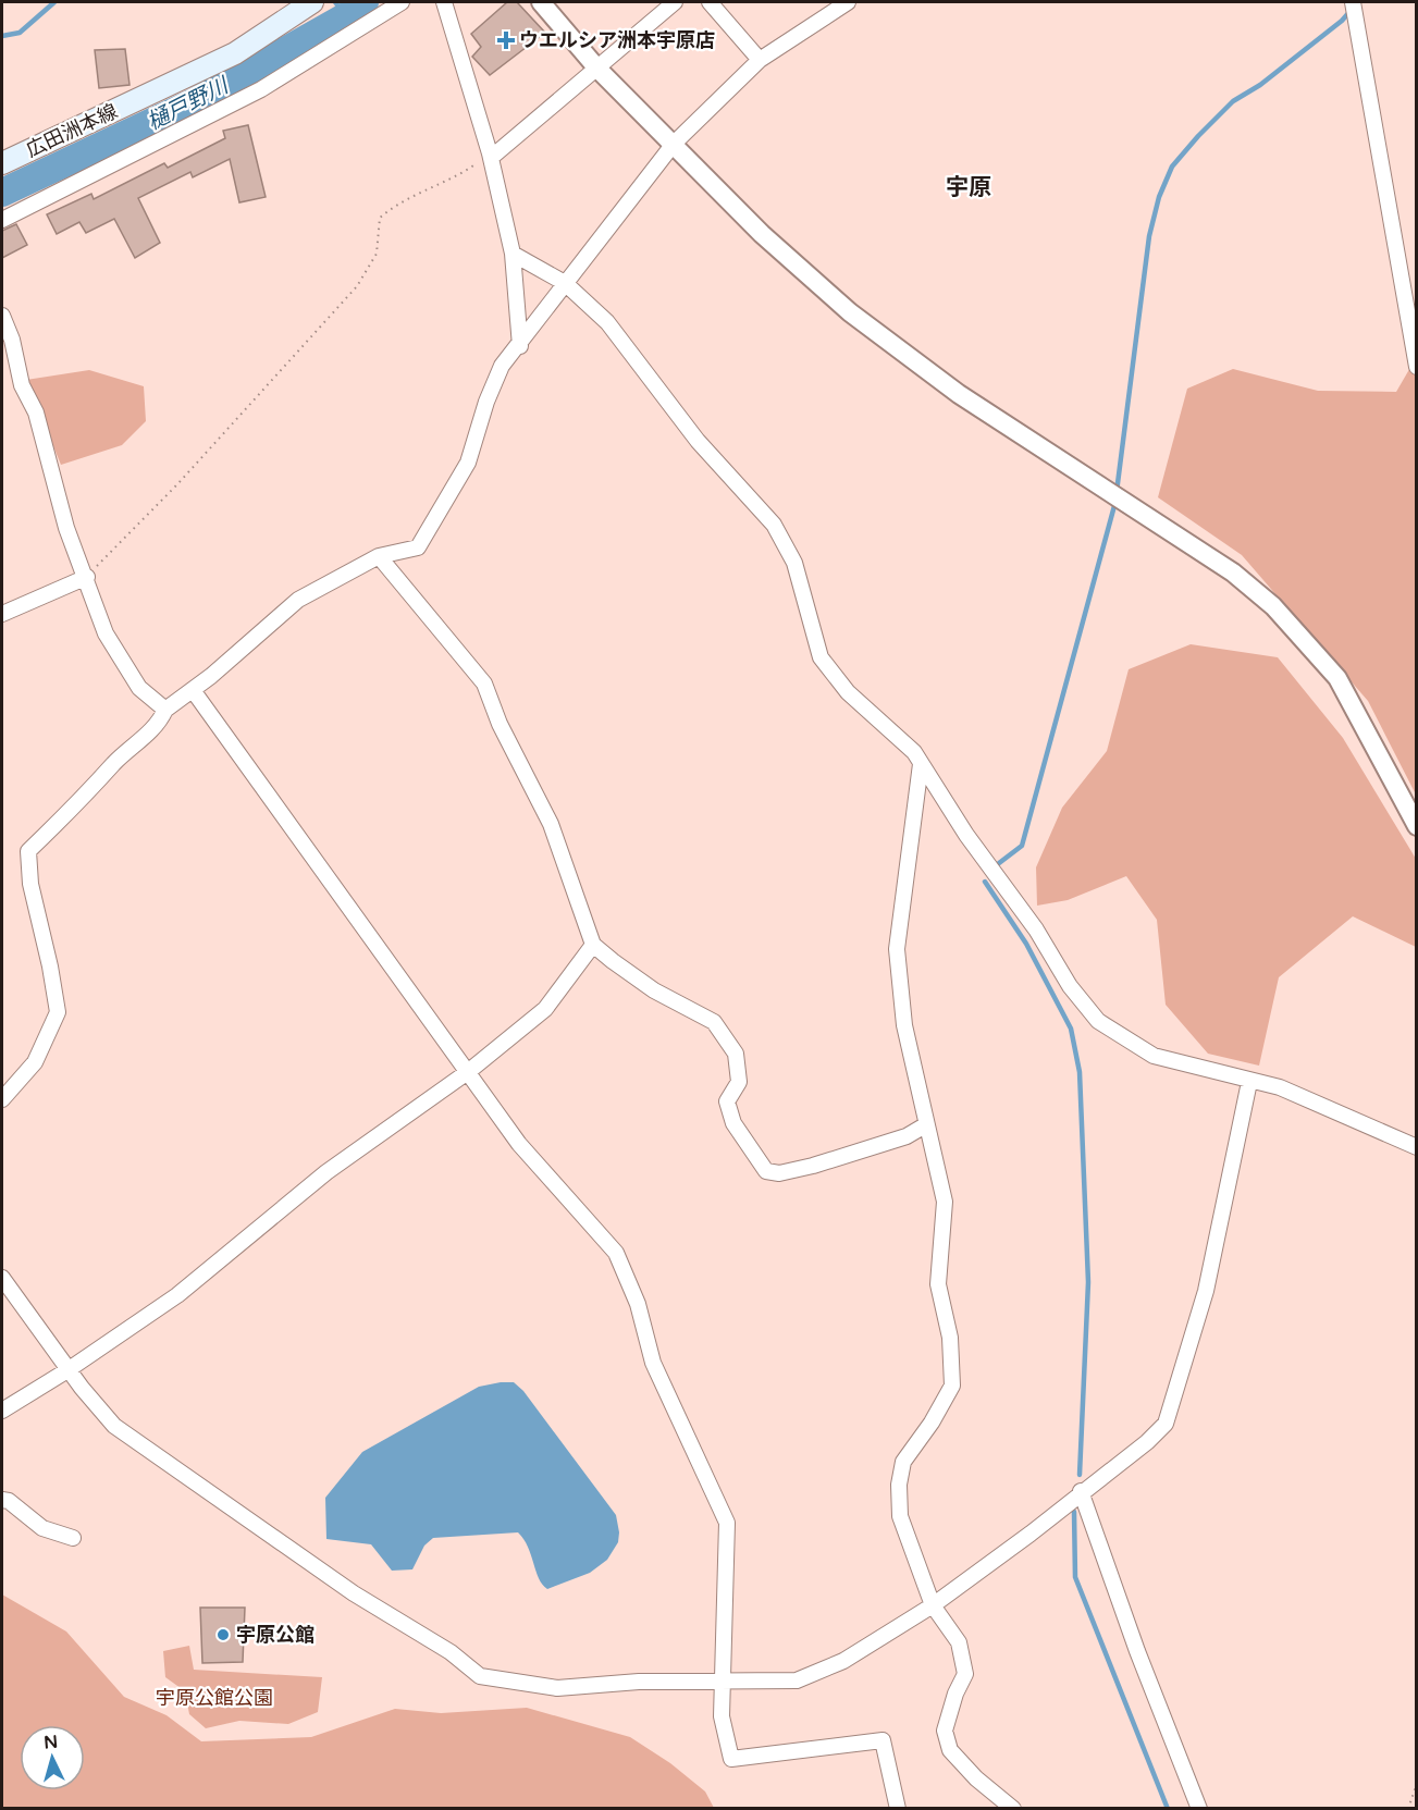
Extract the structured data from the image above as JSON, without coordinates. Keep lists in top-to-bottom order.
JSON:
{
  "streets": {
    "main road": ["広田洲本線"]
  },
  "districts": ["宇原"],
  "water": ["樋戸野川"],
  "parks": ["宇原公館公園"],
  "places": {
    "health": ["ウエルシア洲本宇原店"],
    "other": ["宇原公館"]
  },
  "north": "top"
}
